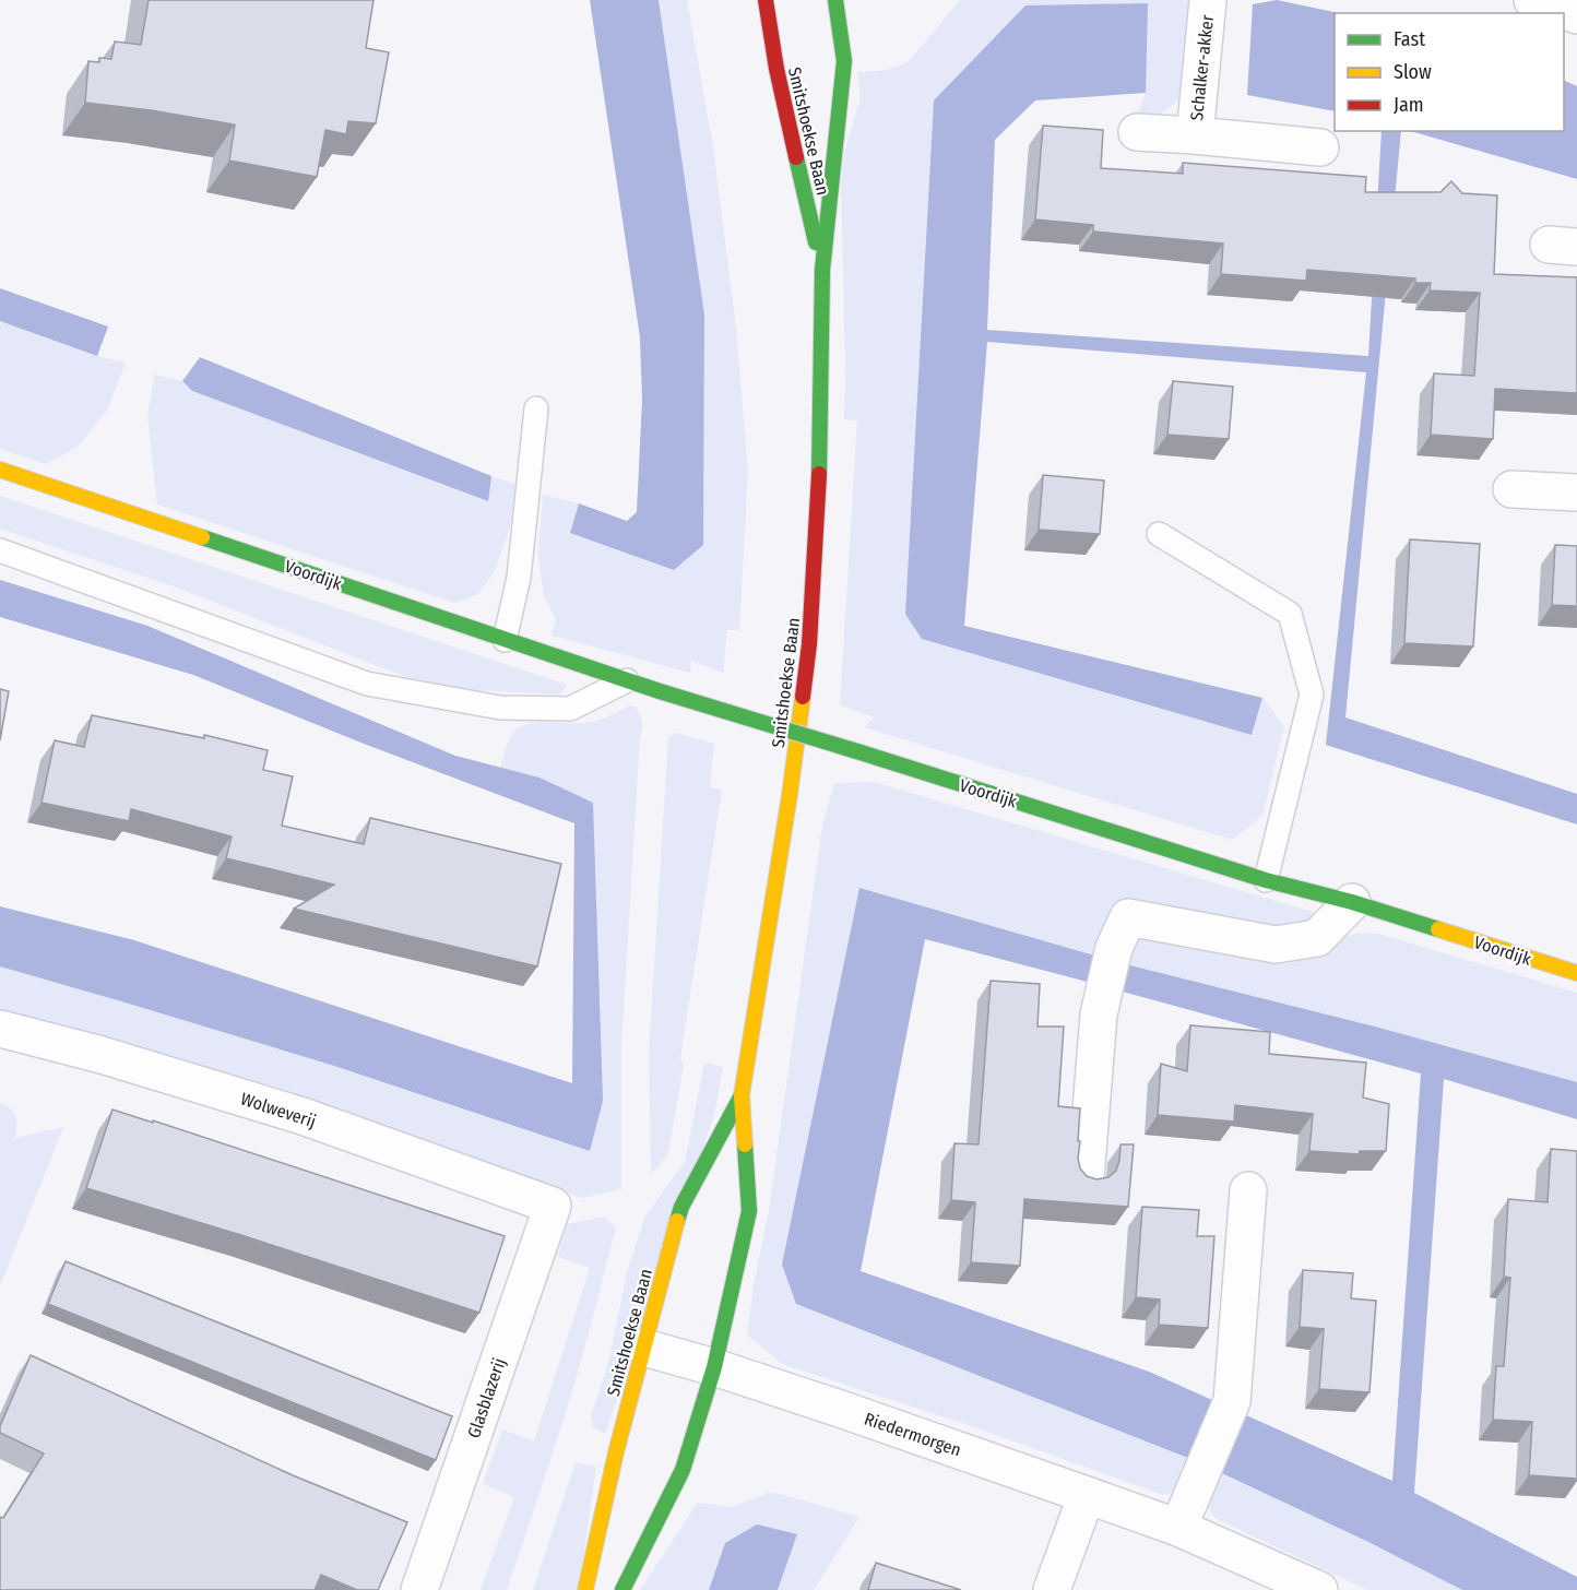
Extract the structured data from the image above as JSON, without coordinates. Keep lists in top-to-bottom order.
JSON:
{
  "streets": {
    "street": [
      "Schalker-akker",
      "Smitshoekse Baan",
      "Voordijk",
      "Wolweverij",
      "Glasblazerij",
      "Riedermorgen"
    ]
  },
  "crossings": [
    ["Smitshoekse Baan", "Riedermorgen"],
    ["Wolweverij", "Glasblazerij"]
  ],
  "legend": ["Fast", "Slow", "Jam"]
}
